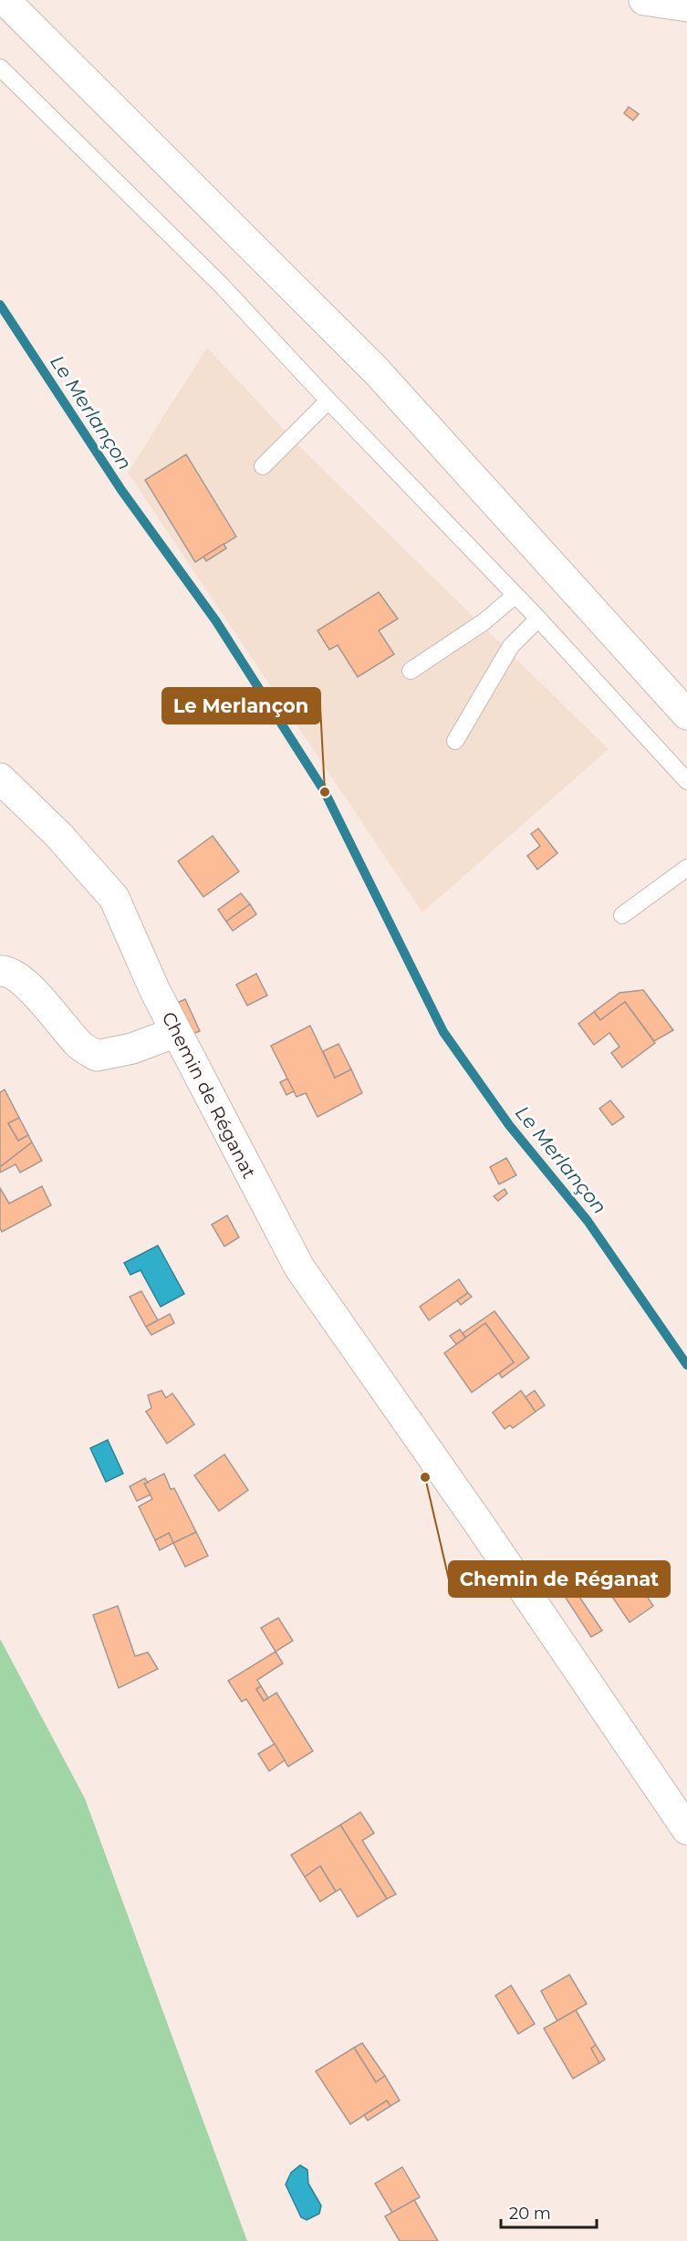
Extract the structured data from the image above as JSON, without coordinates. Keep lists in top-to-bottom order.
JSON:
{
  "streets": {
    "street": ["Chemin de Réganat"]
  },
  "water": ["Le Merlançon"],
  "places": ["Le Merlançon", "Chemin de Réganat"],
  "scale_bar": "20 m"
}
